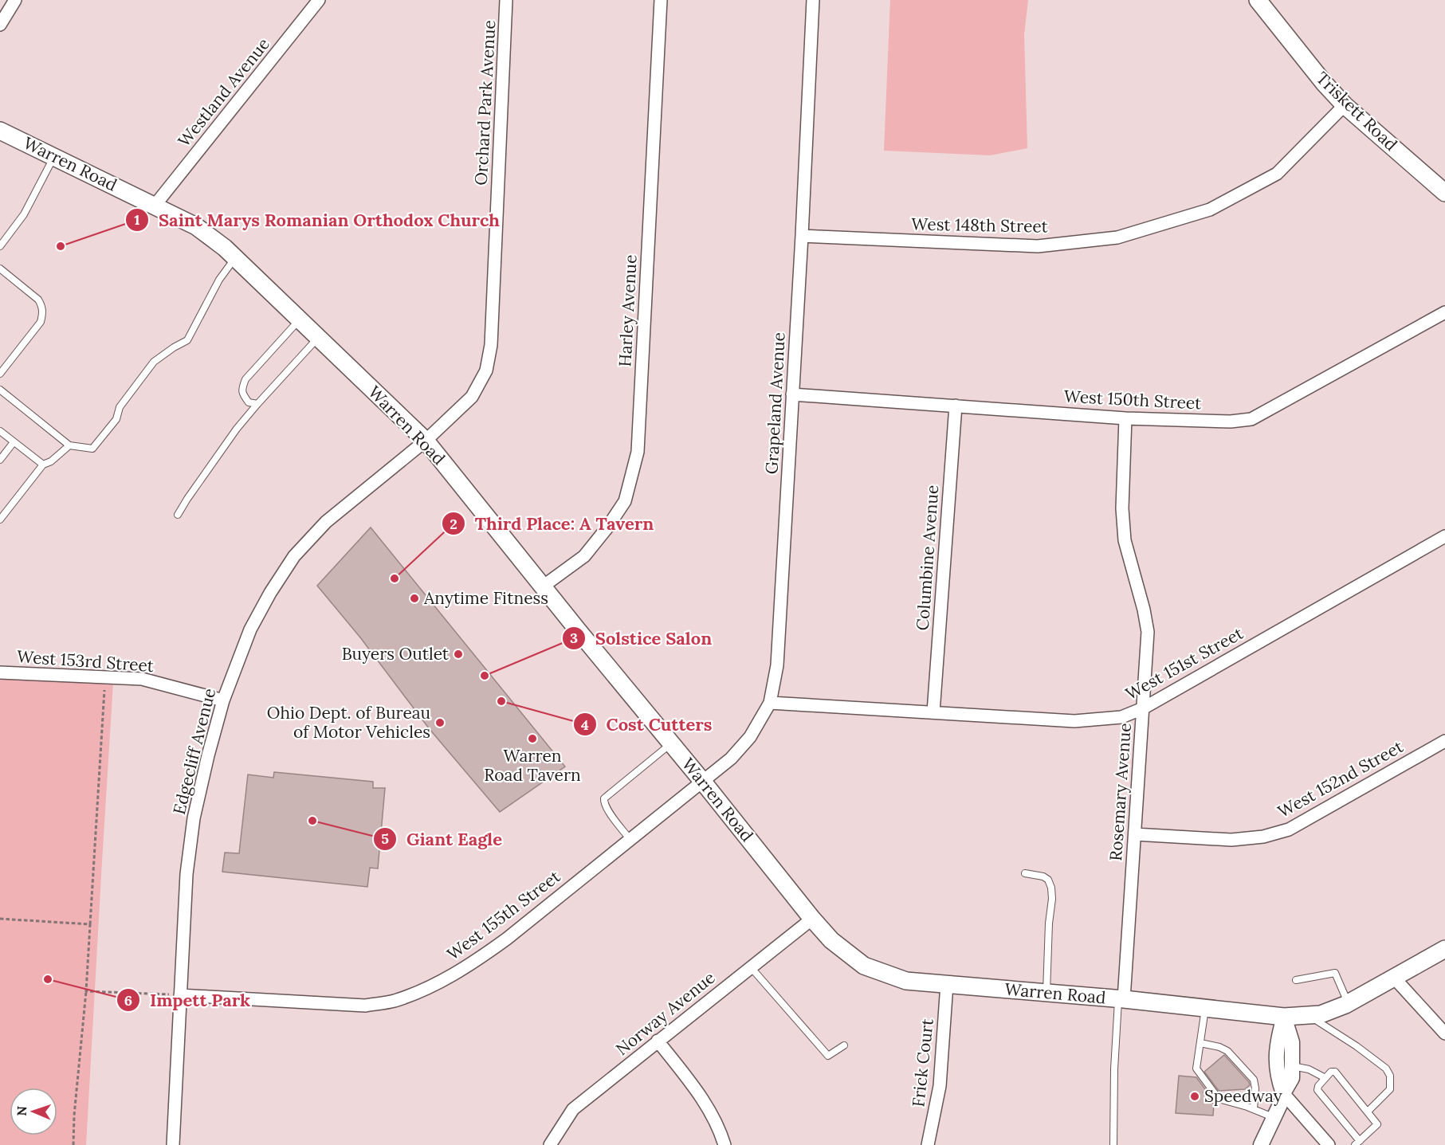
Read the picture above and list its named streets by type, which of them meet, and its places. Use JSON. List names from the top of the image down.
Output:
{
  "streets": {
    "main road": ["Triskett Road", "Warren Road"],
    "street": [
      "Westland Avenue",
      "Orchard Park Avenue",
      "West 148th Street",
      "Harley Avenue",
      "West 150th Street",
      "Grapeland Avenue",
      "Columbine Avenue",
      "West 153rd Street",
      "West 151st Street",
      "Edgecliff Avenue",
      "West 152nd Street",
      "Rosemary Avenue",
      "West 155th Street",
      "Norway Avenue",
      "Frick Court"
    ]
  },
  "crossings": [
    ["Westland Avenue", "Warren Road"],
    ["Orchard Park Avenue", "Warren Road"],
    ["Orchard Park Avenue", "Edgecliff Avenue"],
    ["Triskett Road", "West 148th Street"],
    ["Warren Road", "Harley Avenue"],
    ["Warren Road", "Grapeland Avenue"],
    ["Warren Road", "Edgecliff Avenue"],
    ["Warren Road", "Rosemary Avenue"],
    ["Warren Road", "West 155th Street"],
    ["Warren Road", "Norway Avenue"],
    ["Warren Road", "Frick Court"],
    ["West 148th Street", "Grapeland Avenue"],
    ["West 150th Street", "Grapeland Avenue"],
    ["West 150th Street", "Columbine Avenue"],
    ["West 150th Street", "Rosemary Avenue"],
    ["Grapeland Avenue", "West 151st Street"],
    ["Grapeland Avenue", "West 155th Street"],
    ["Columbine Avenue", "West 151st Street"],
    ["West 153rd Street", "Edgecliff Avenue"],
    ["West 151st Street", "Rosemary Avenue"],
    ["Edgecliff Avenue", "West 155th Street"],
    ["West 152nd Street", "Rosemary Avenue"]
  ],
  "places": [
    "Saint Marys Romanian Orthodox Church",
    "Third Place: A Tavern",
    "Anytime Fitness",
    "Buyers Outlet",
    "Solstice Salon",
    "Cost Cutters",
    "Ohio Dept. of Bureau of Motor Vehicles",
    "Warren Road Tavern",
    "Giant Eagle",
    "Impett Park",
    "Speedway"
  ],
  "north": "left"
}
